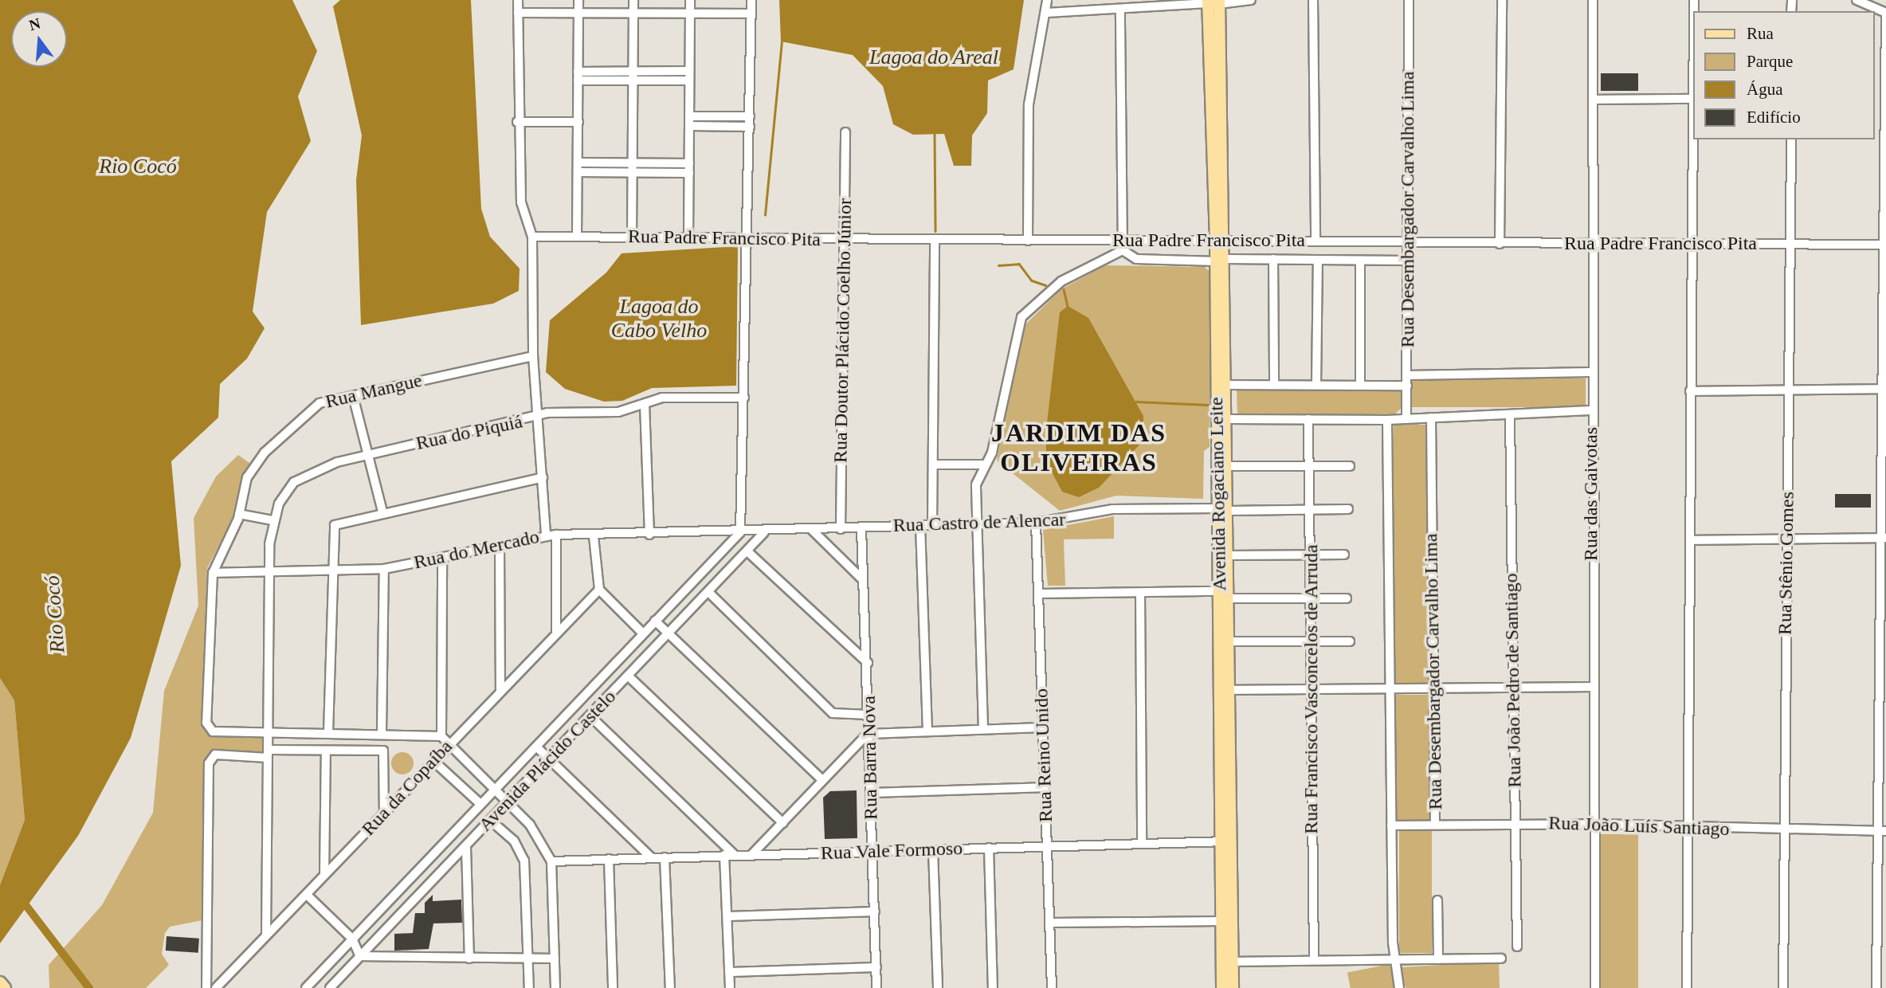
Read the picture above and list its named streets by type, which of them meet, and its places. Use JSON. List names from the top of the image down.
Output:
{
  "streets": {
    "main road": ["Avenida Rogaciano Leite"],
    "street": [
      "Rua Desembargador Carvalho Lima",
      "Rua Padre Francisco Pita",
      "Rua Doutor Plácido Coelho Júnior",
      "Rua Mangue",
      "Rua do Piquiá",
      "Rua das Gaivotas",
      "Rua Castro de Alencar",
      "Rua do Mercado",
      "Rua Stênio Gomes",
      "Rua João Pedro de Santiago",
      "Rua Francisco Vasconcelos de Arruda",
      "Rua Reino Unido",
      "Rua Barra Nova",
      "Avenida Plácido Castelo",
      "Rua da Copaíba",
      "Rua João Luís Santiago",
      "Rua Vale Formoso"
    ]
  },
  "crossings": [
    ["Rua Desembargador Carvalho Lima", "Rua Padre Francisco Pita"],
    ["Rua Desembargador Carvalho Lima", "Rua João Luís Santiago"],
    ["Rua Padre Francisco Pita", "Rua Doutor Plácido Coelho Júnior"],
    ["Rua Padre Francisco Pita", "Avenida Rogaciano Leite"],
    ["Rua Padre Francisco Pita", "Rua das Gaivotas"],
    ["Rua Padre Francisco Pita", "Rua Stênio Gomes"],
    ["Rua Doutor Plácido Coelho Júnior", "Rua Castro de Alencar"],
    ["Rua Mangue", "Rua do Mercado"],
    ["Rua do Piquiá", "Rua do Mercado"],
    ["Rua do Piquiá", "Rua da Copaíba"],
    ["Avenida Rogaciano Leite", "Rua Castro de Alencar"],
    ["Avenida Rogaciano Leite", "Rua Vale Formoso"],
    ["Rua das Gaivotas", "Rua João Luís Santiago"],
    ["Rua Castro de Alencar", "Rua do Mercado"],
    ["Rua Castro de Alencar", "Rua Francisco Vasconcelos de Arruda"],
    ["Rua Castro de Alencar", "Rua Reino Unido"],
    ["Rua Castro de Alencar", "Rua Barra Nova"],
    ["Rua Castro de Alencar", "Avenida Plácido Castelo"],
    ["Rua do Mercado", "Avenida Plácido Castelo"],
    ["Rua Stênio Gomes", "Rua João Luís Santiago"],
    ["Rua João Pedro de Santiago", "Rua João Luís Santiago"],
    ["Rua Reino Unido", "Rua Vale Formoso"],
    ["Rua Barra Nova", "Rua Vale Formoso"]
  ],
  "districts": ["JARDIM DAS OLIVEIRAS"],
  "water": ["Lagoa do Areal", "Rio Cocó", "Lagoa do Cabo Velho"],
  "legend": [
    "Rua",
    "Parque",
    "Água",
    "Edifício"
  ],
  "north": "top"
}
